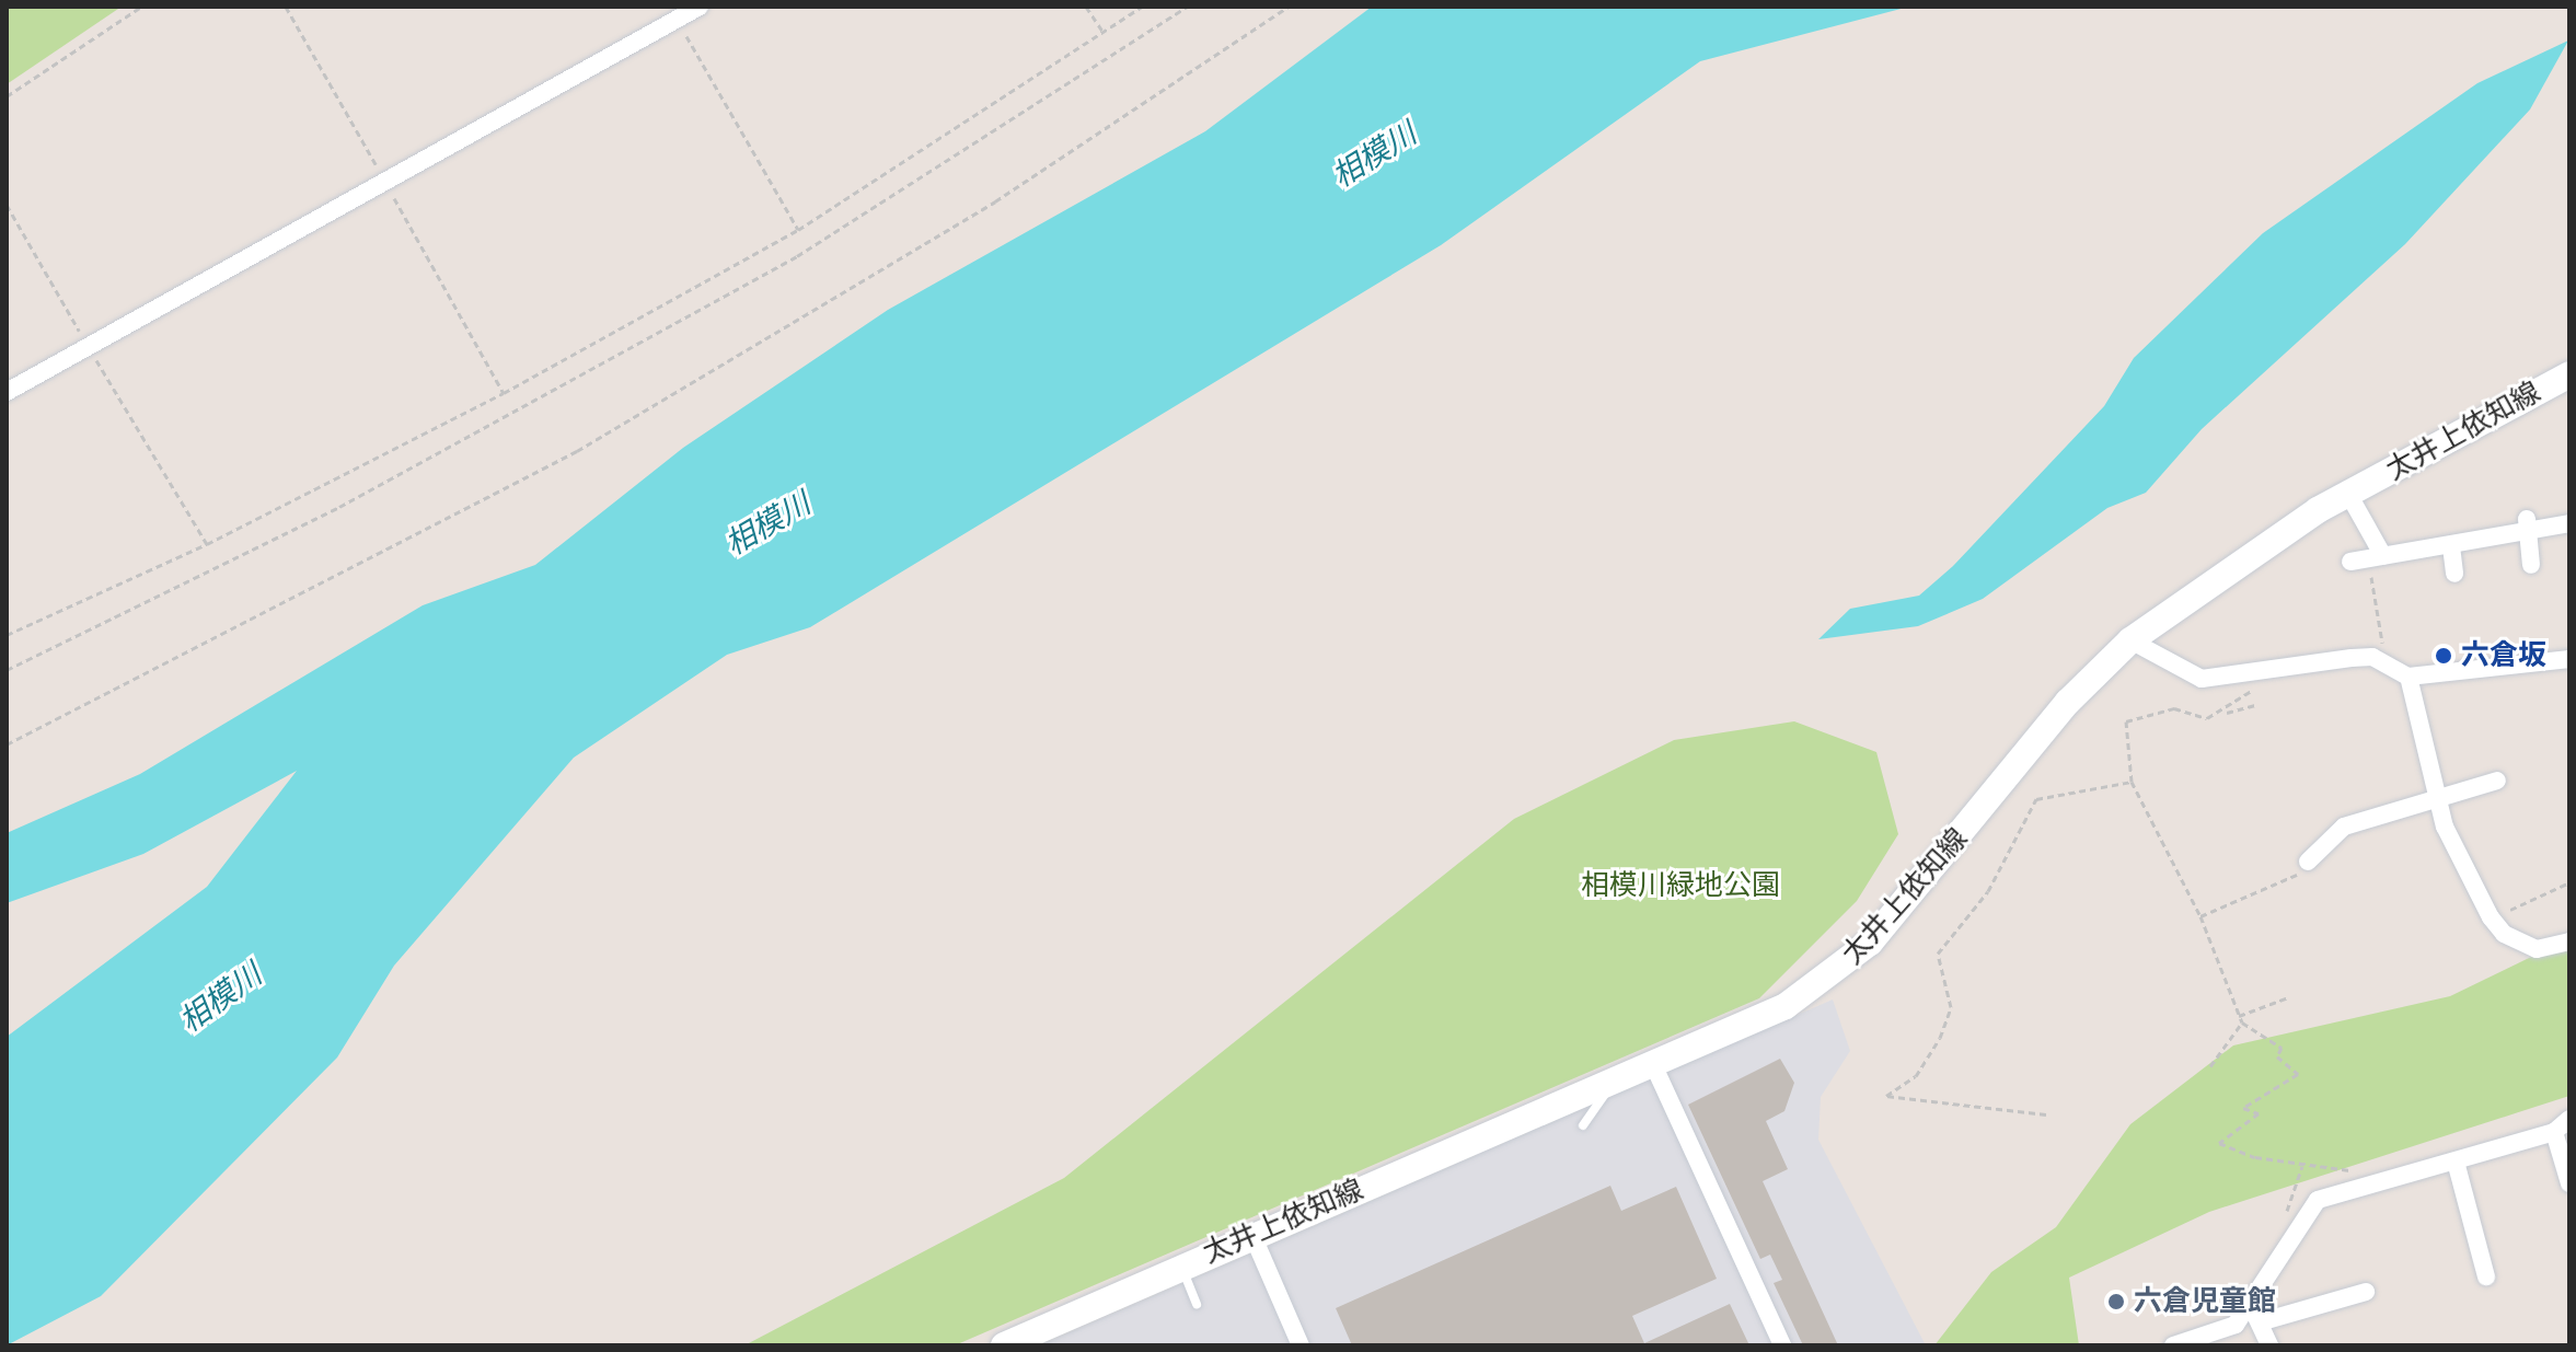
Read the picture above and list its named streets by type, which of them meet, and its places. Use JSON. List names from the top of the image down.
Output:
{
  "streets": {
    "main road": ["太井上依知線"]
  },
  "water": ["相模川"],
  "parks": ["相模川緑地公園"],
  "places": ["六倉坂", "六倉児童館"]
}
